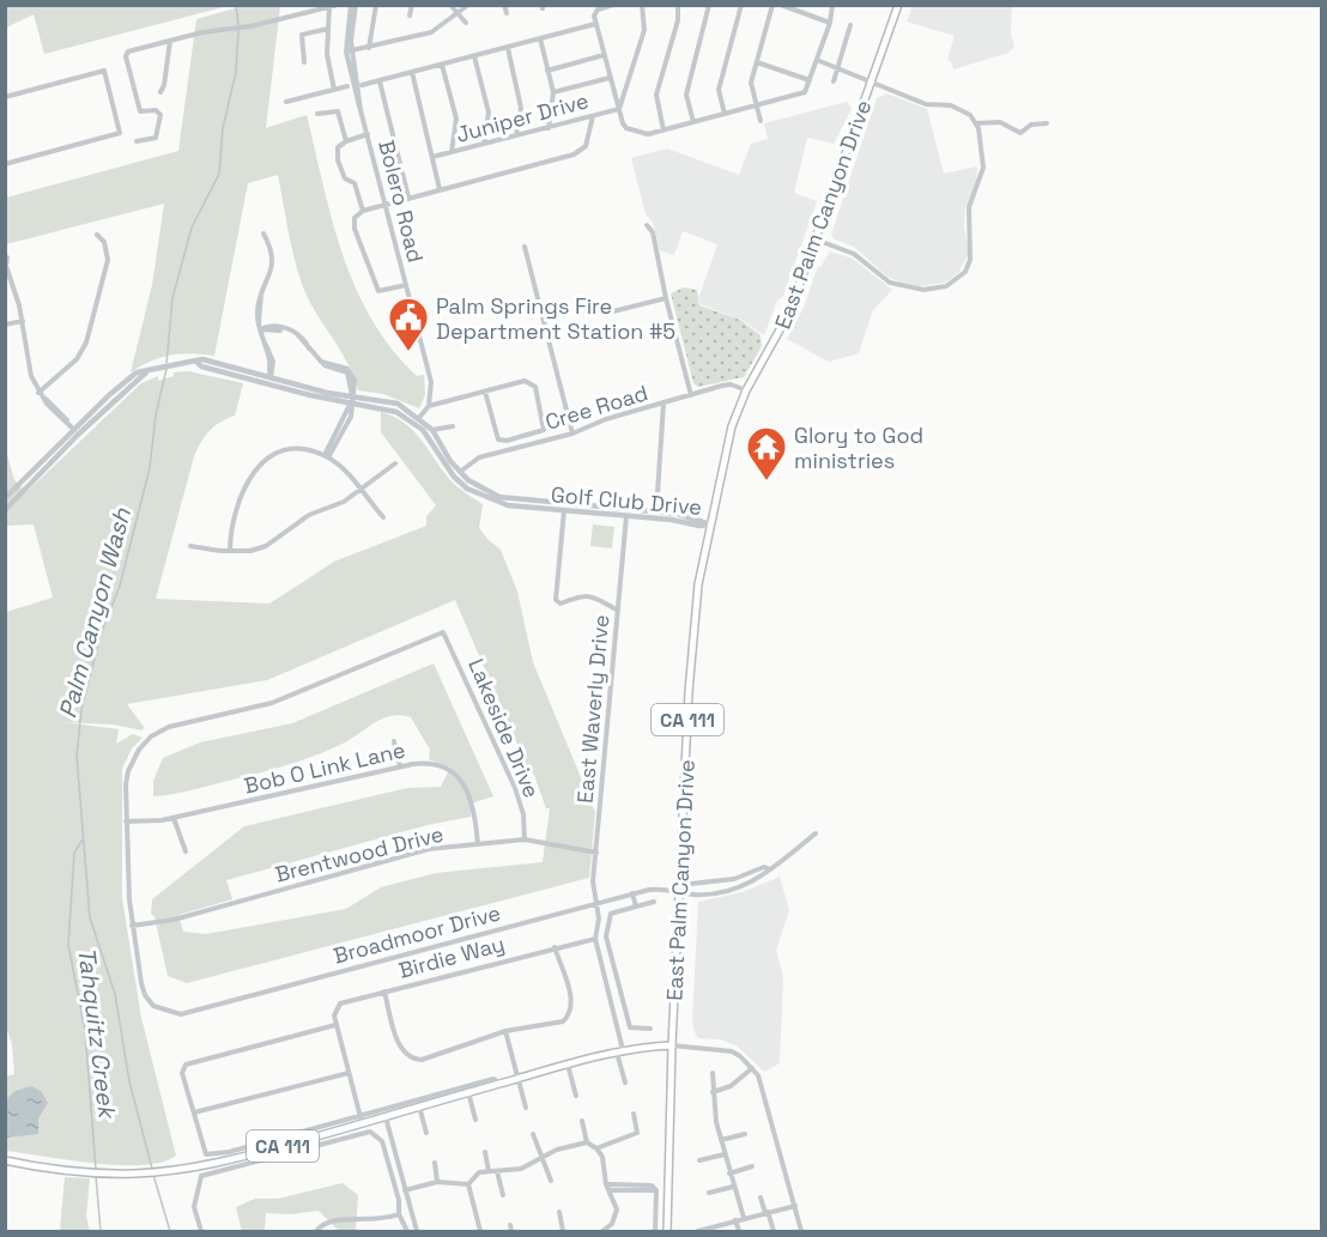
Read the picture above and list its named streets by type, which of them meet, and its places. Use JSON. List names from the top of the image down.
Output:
{
  "streets": {
    "main road": ["East Palm Canyon Drive", "CA 111"],
    "street": [
      "Juniper Drive",
      "Bolero Road",
      "Cree Road",
      "Golf Club Drive",
      "East Waverly Drive",
      "Lakeside Drive",
      "Bob O Link Lane",
      "Brentwood Drive",
      "Broadmoor Drive",
      "Birdie Way"
    ]
  },
  "crossings": [
    ["East Palm Canyon Drive", "Cree Road"],
    ["East Palm Canyon Drive", "Golf Club Drive"],
    ["East Palm Canyon Drive", "CA 111"],
    ["East Palm Canyon Drive", "Broadmoor Drive"],
    ["Cree Road", "Golf Club Drive"],
    ["Golf Club Drive", "East Waverly Drive"],
    ["East Waverly Drive", "Brentwood Drive"],
    ["East Waverly Drive", "Broadmoor Drive"],
    ["East Waverly Drive", "Birdie Way"],
    ["Lakeside Drive", "Bob O Link Lane"],
    ["Lakeside Drive", "Brentwood Drive"],
    ["Bob O Link Lane", "Brentwood Drive"],
    ["Brentwood Drive", "Broadmoor Drive"]
  ],
  "water": ["Palm Canyon Wash", "Tahquitz Creek"],
  "places": {
    "public building": ["Palm Springs Fire Department Station #5"],
    "temple": ["Glory to God ministries"]
  }
}
